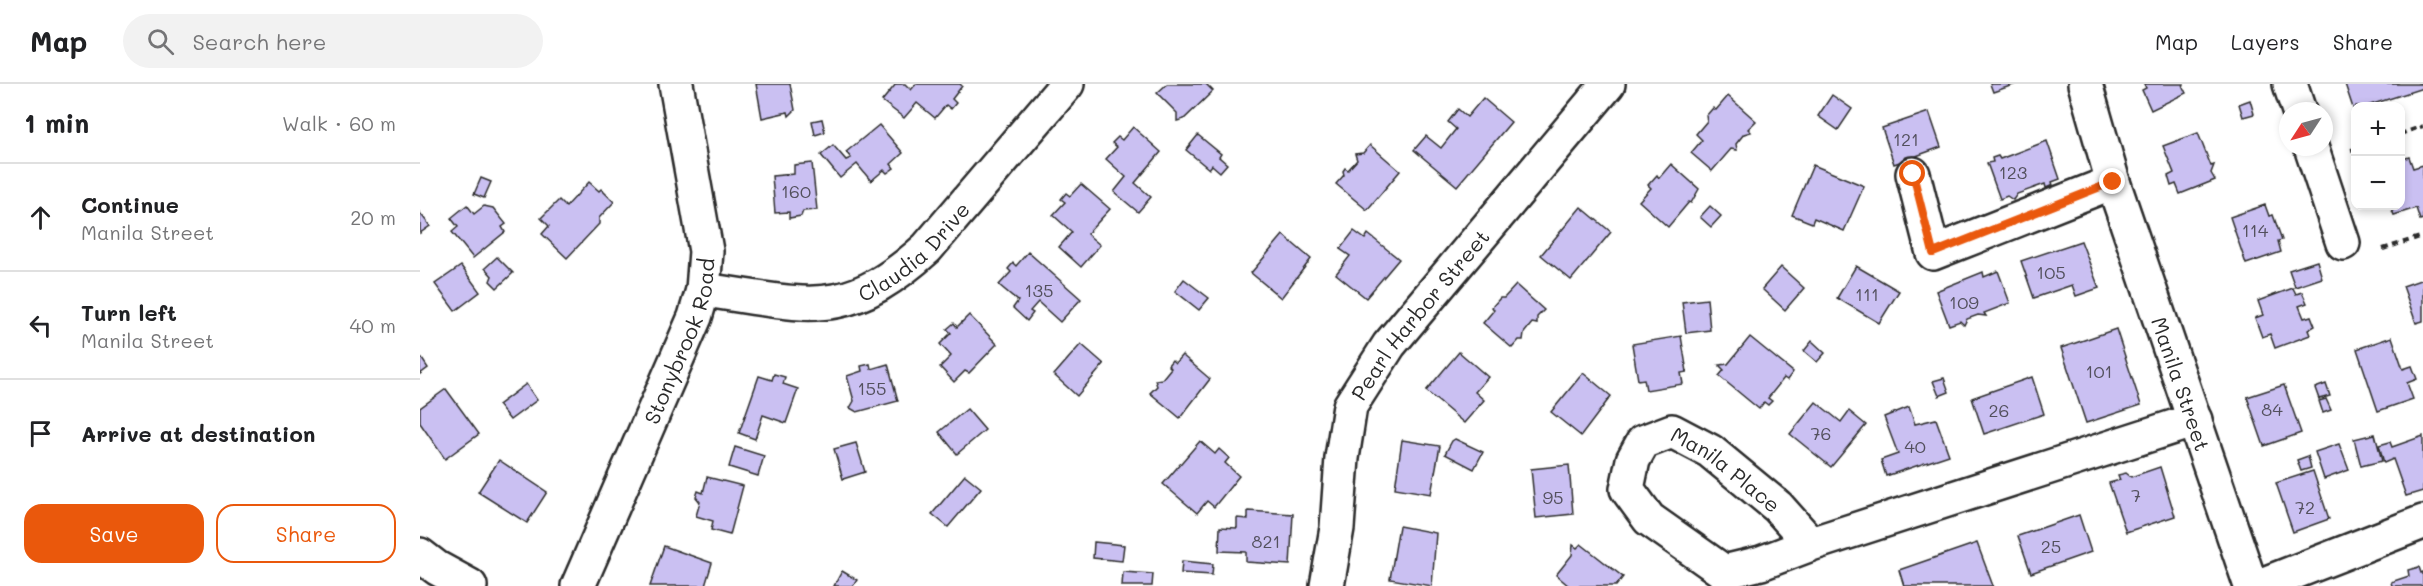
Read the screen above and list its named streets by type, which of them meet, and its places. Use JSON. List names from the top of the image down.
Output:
{
  "streets": {
    "street": [
      "Claudia Drive",
      "Pearl Harbor Street",
      "Stonybrook Road",
      "Manila Street",
      "Manila Place"
    ]
  },
  "crossings": [
    ["Claudia Drive", "Stonybrook Road"],
    ["Manila Street", "Manila Place"]
  ],
  "house_numbers": [
    "121",
    "123",
    "160",
    "114",
    "105",
    "135",
    "111",
    "109",
    "101",
    "155",
    "84",
    "26",
    "76",
    "40",
    "7",
    "95",
    "72",
    "821",
    "25"
  ],
  "north": "bottom left",
  "page": {
    "header": "Map",
    "search": "Search here",
    "nav": ["Map", "Layers", "Share"],
    "heading": ["1 min", "Walk · 60 m"],
    "map_buttons": ["+", "−"],
    "list": [
      ["Continue", "Manila Street", "20 m"],
      ["Turn left", "Manila Street", "40 m"],
      "Arrive at destination"
    ],
    "buttons": ["Save", "Share"]
  }
}
